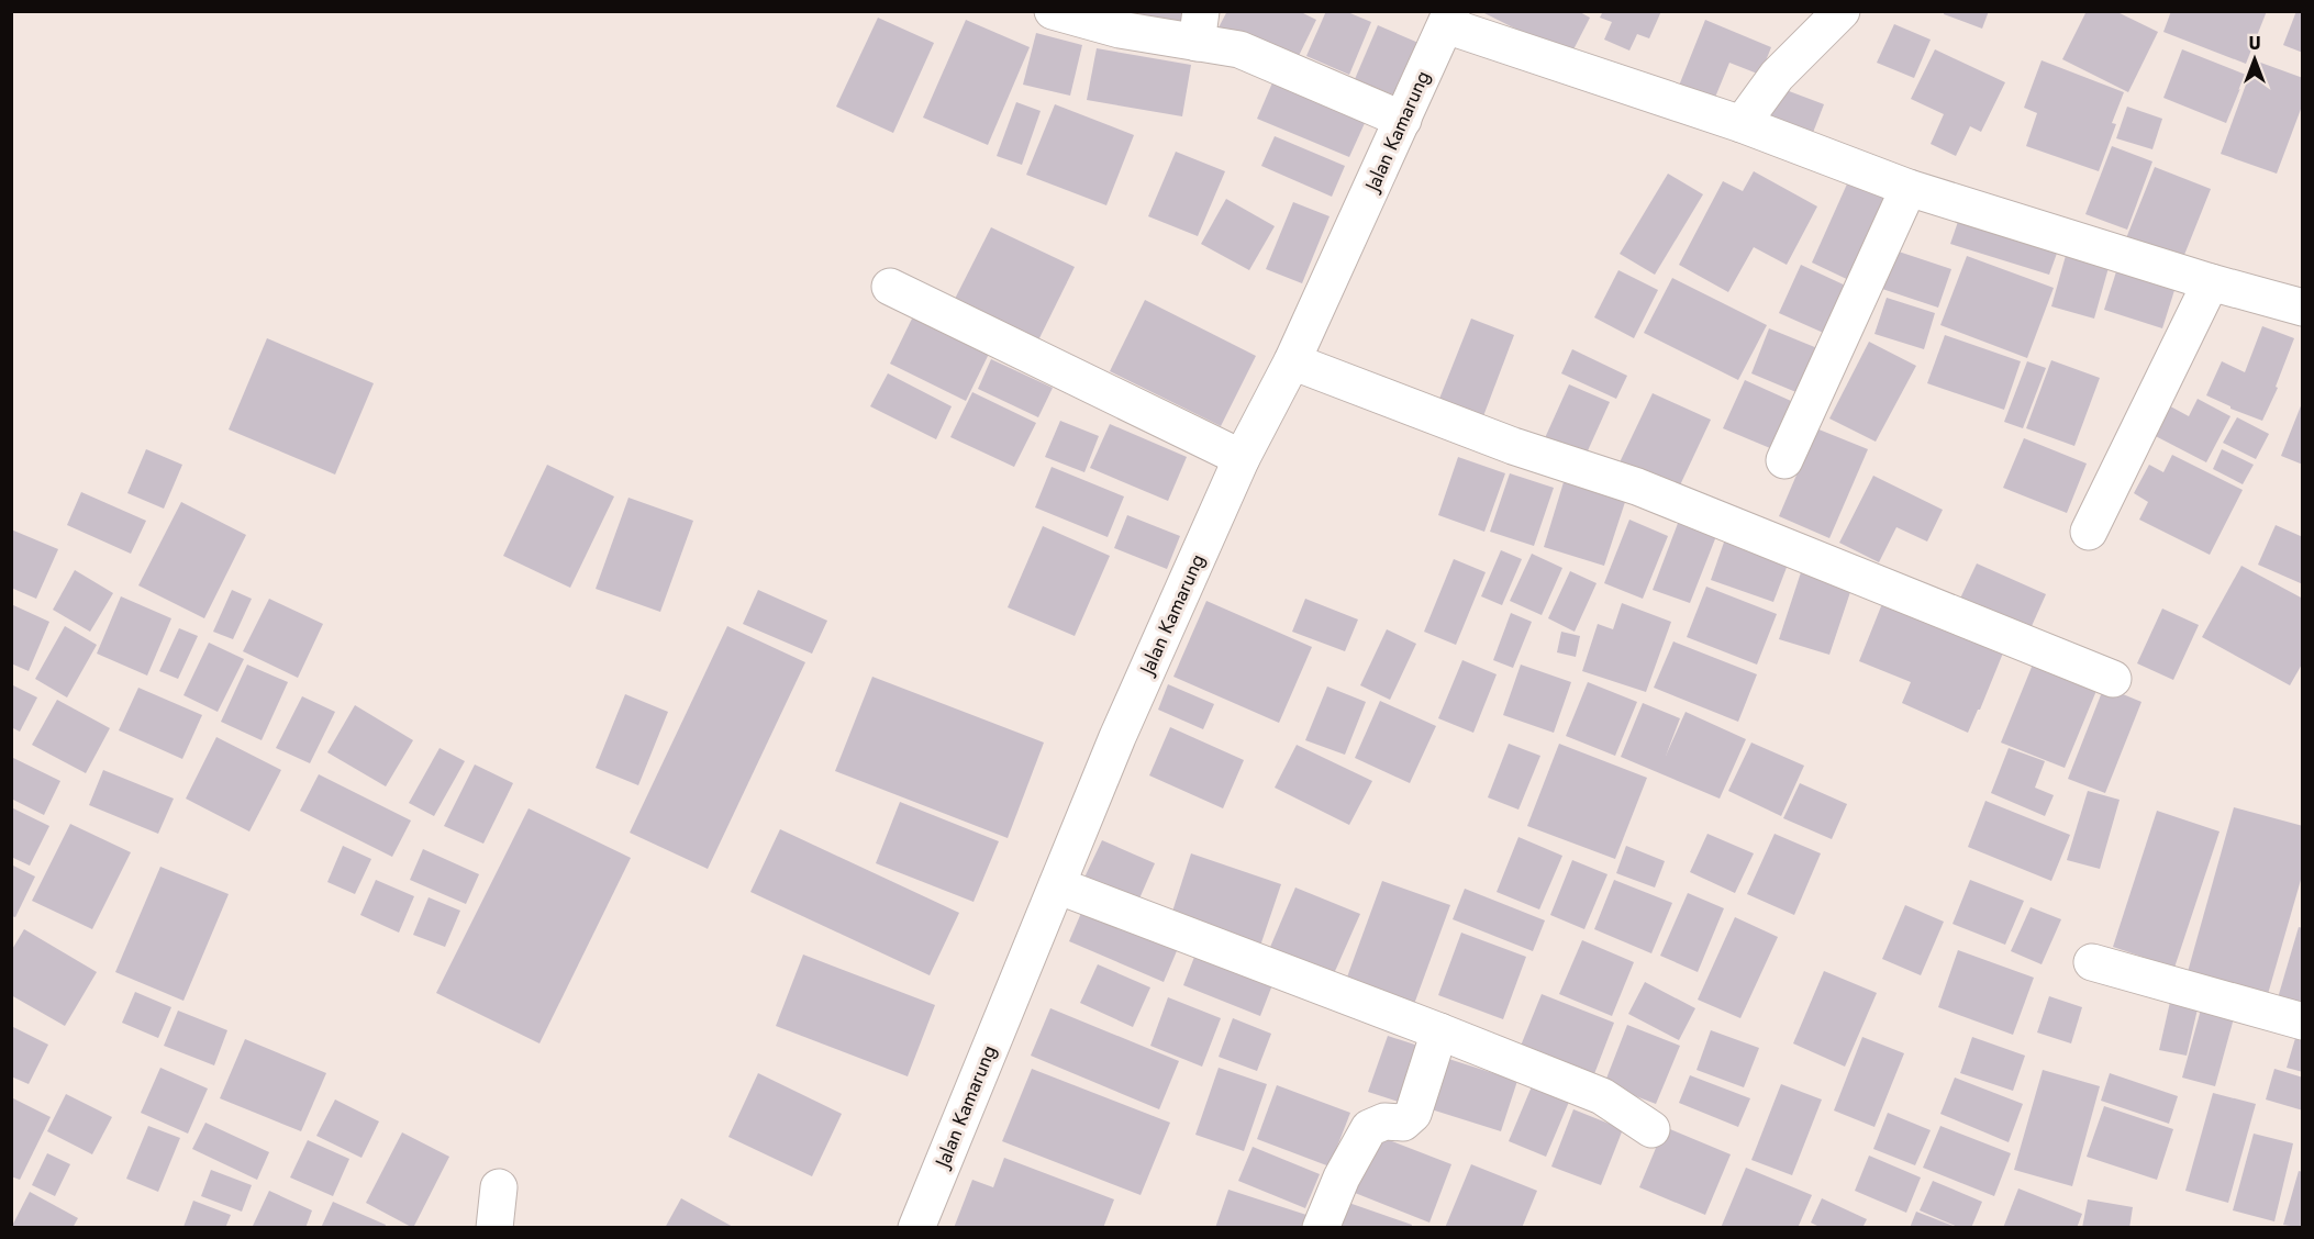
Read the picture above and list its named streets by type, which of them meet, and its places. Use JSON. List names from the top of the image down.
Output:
{
  "streets": {
    "street": ["Jalan Kamarung"]
  },
  "north": "top"
}
